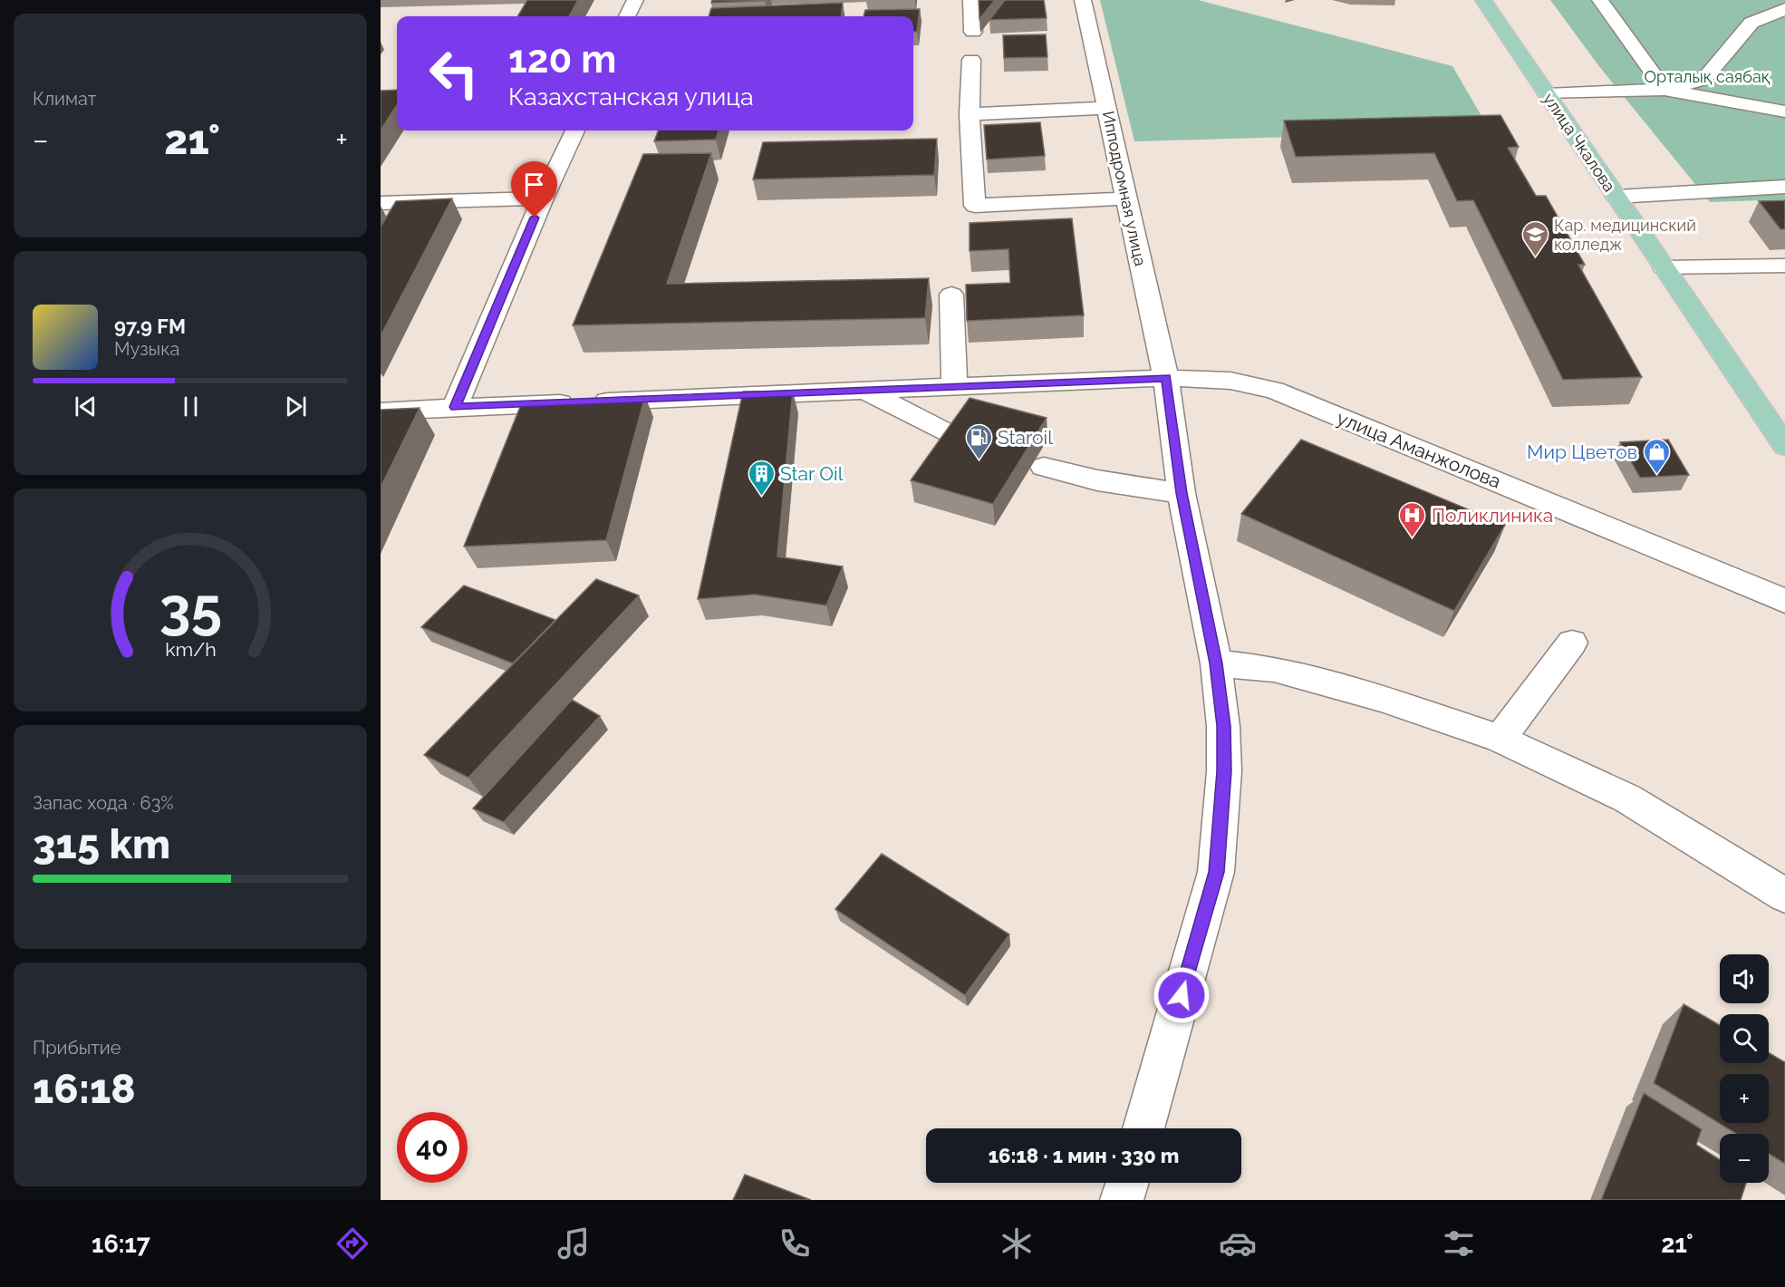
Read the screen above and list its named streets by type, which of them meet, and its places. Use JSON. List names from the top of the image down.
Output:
{
  "streets": {
    "main road": ["улица Чкалова"],
    "street": ["Ипподромная улица", "улица Аманжолова"]
  },
  "crossings": [
    ["Ипподромная улица", "улица Аманжолова"]
  ],
  "parks": ["Орталық саябақ"],
  "places": {
    "school or university": ["Кар. медицинский колледж"],
    "fuel station": ["Staroil"],
    "shop": ["Мир Цветов"],
    "building": ["Star Oil"],
    "hospital": ["Поликлиника"]
  },
  "page": {
    "tile": [
      "Климат",
      ["Запас хода · 63%", "315 km"],
      ["Прибытие", "16:18"]
    ],
    "turn": ["120 m", "Казахстанская улица"],
    "heat": ["−", "21°", "+"],
    "song": ["97.9 FM", "Музыка"],
    "map_buttons": ["+", "−"],
    "limit": "40",
    "trip": "16:18 · 1 мин · 330 m",
    "tabs": ["16:17", "21°"],
    "gauge": ["35", "km/h"]
  }
}
